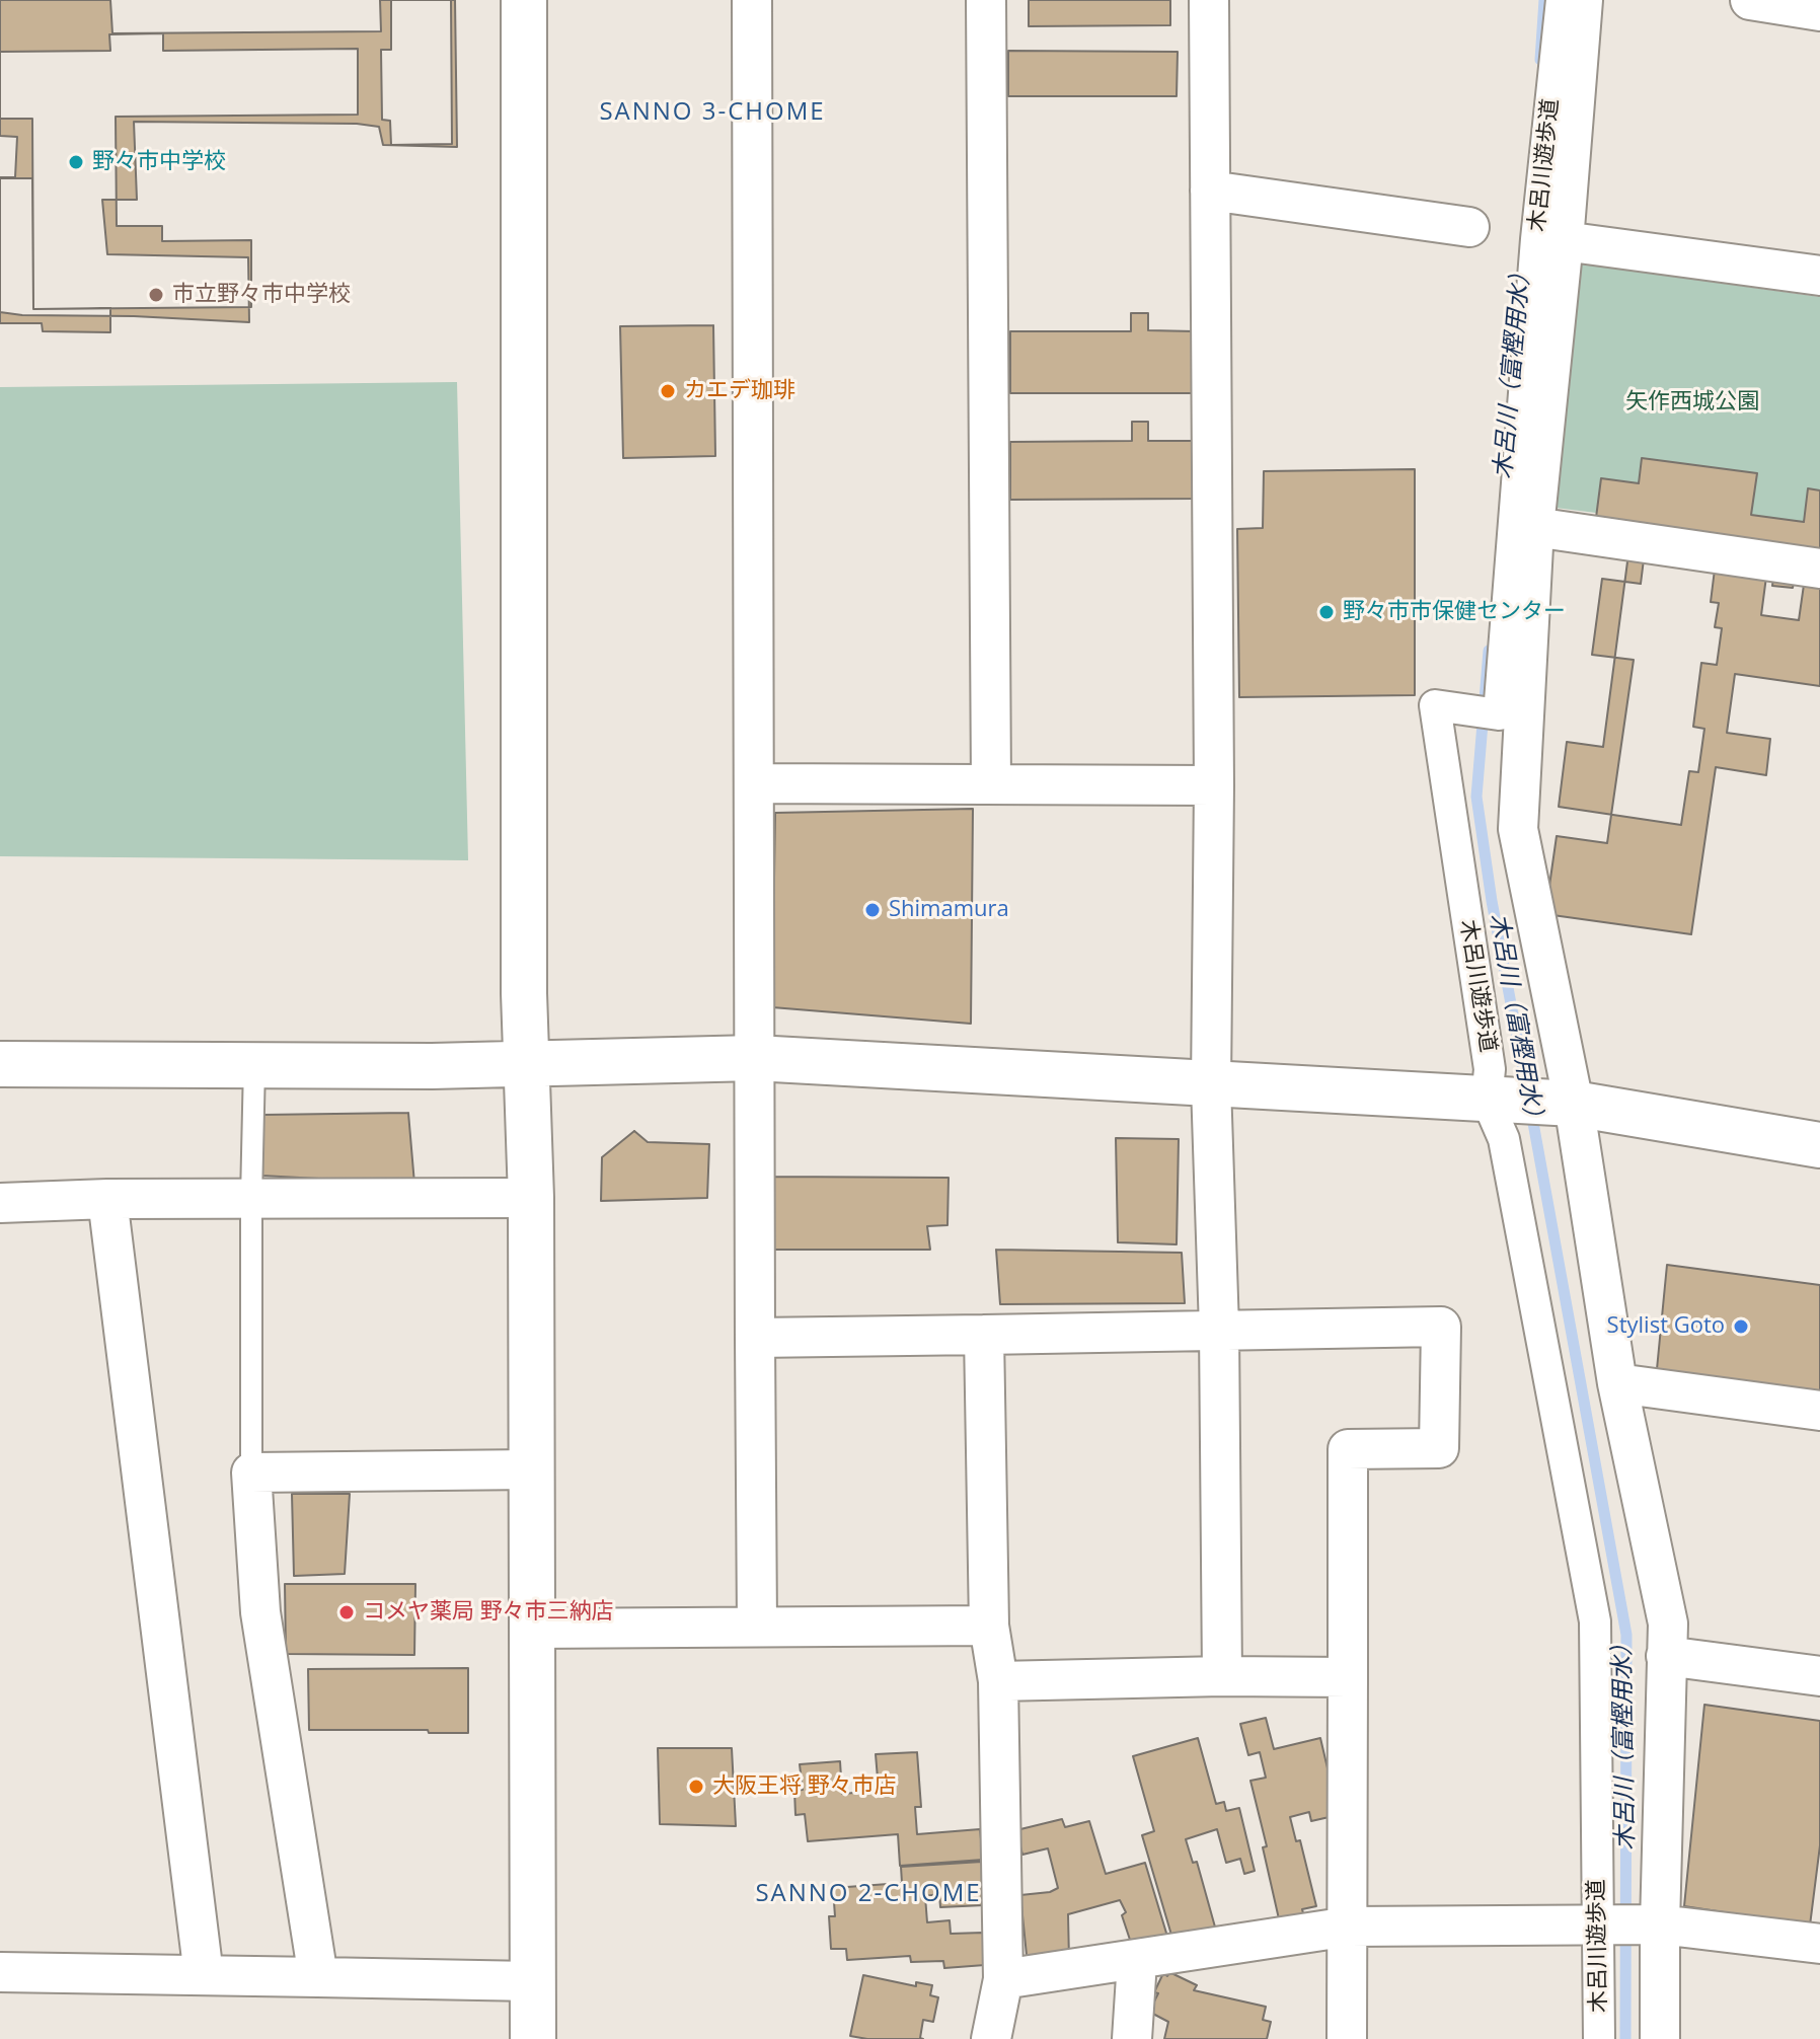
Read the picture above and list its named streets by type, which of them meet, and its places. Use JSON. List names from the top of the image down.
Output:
{
  "streets": {
    "street": ["木呂川遊歩道"]
  },
  "districts": ["SANNO 3-CHOME", "SANNO 2-CHOME"],
  "water": ["木呂川（富樫用水）"],
  "parks": ["矢作西城公園"],
  "places": [
    "野々市中学校",
    "市立野々市中学校",
    "カエデ珈琲",
    "野々市市保健センター",
    "Shimamura",
    "Stylist Goto",
    "コメヤ薬局 野々市三納店",
    "大阪王将 野々市店"
  ]
}
